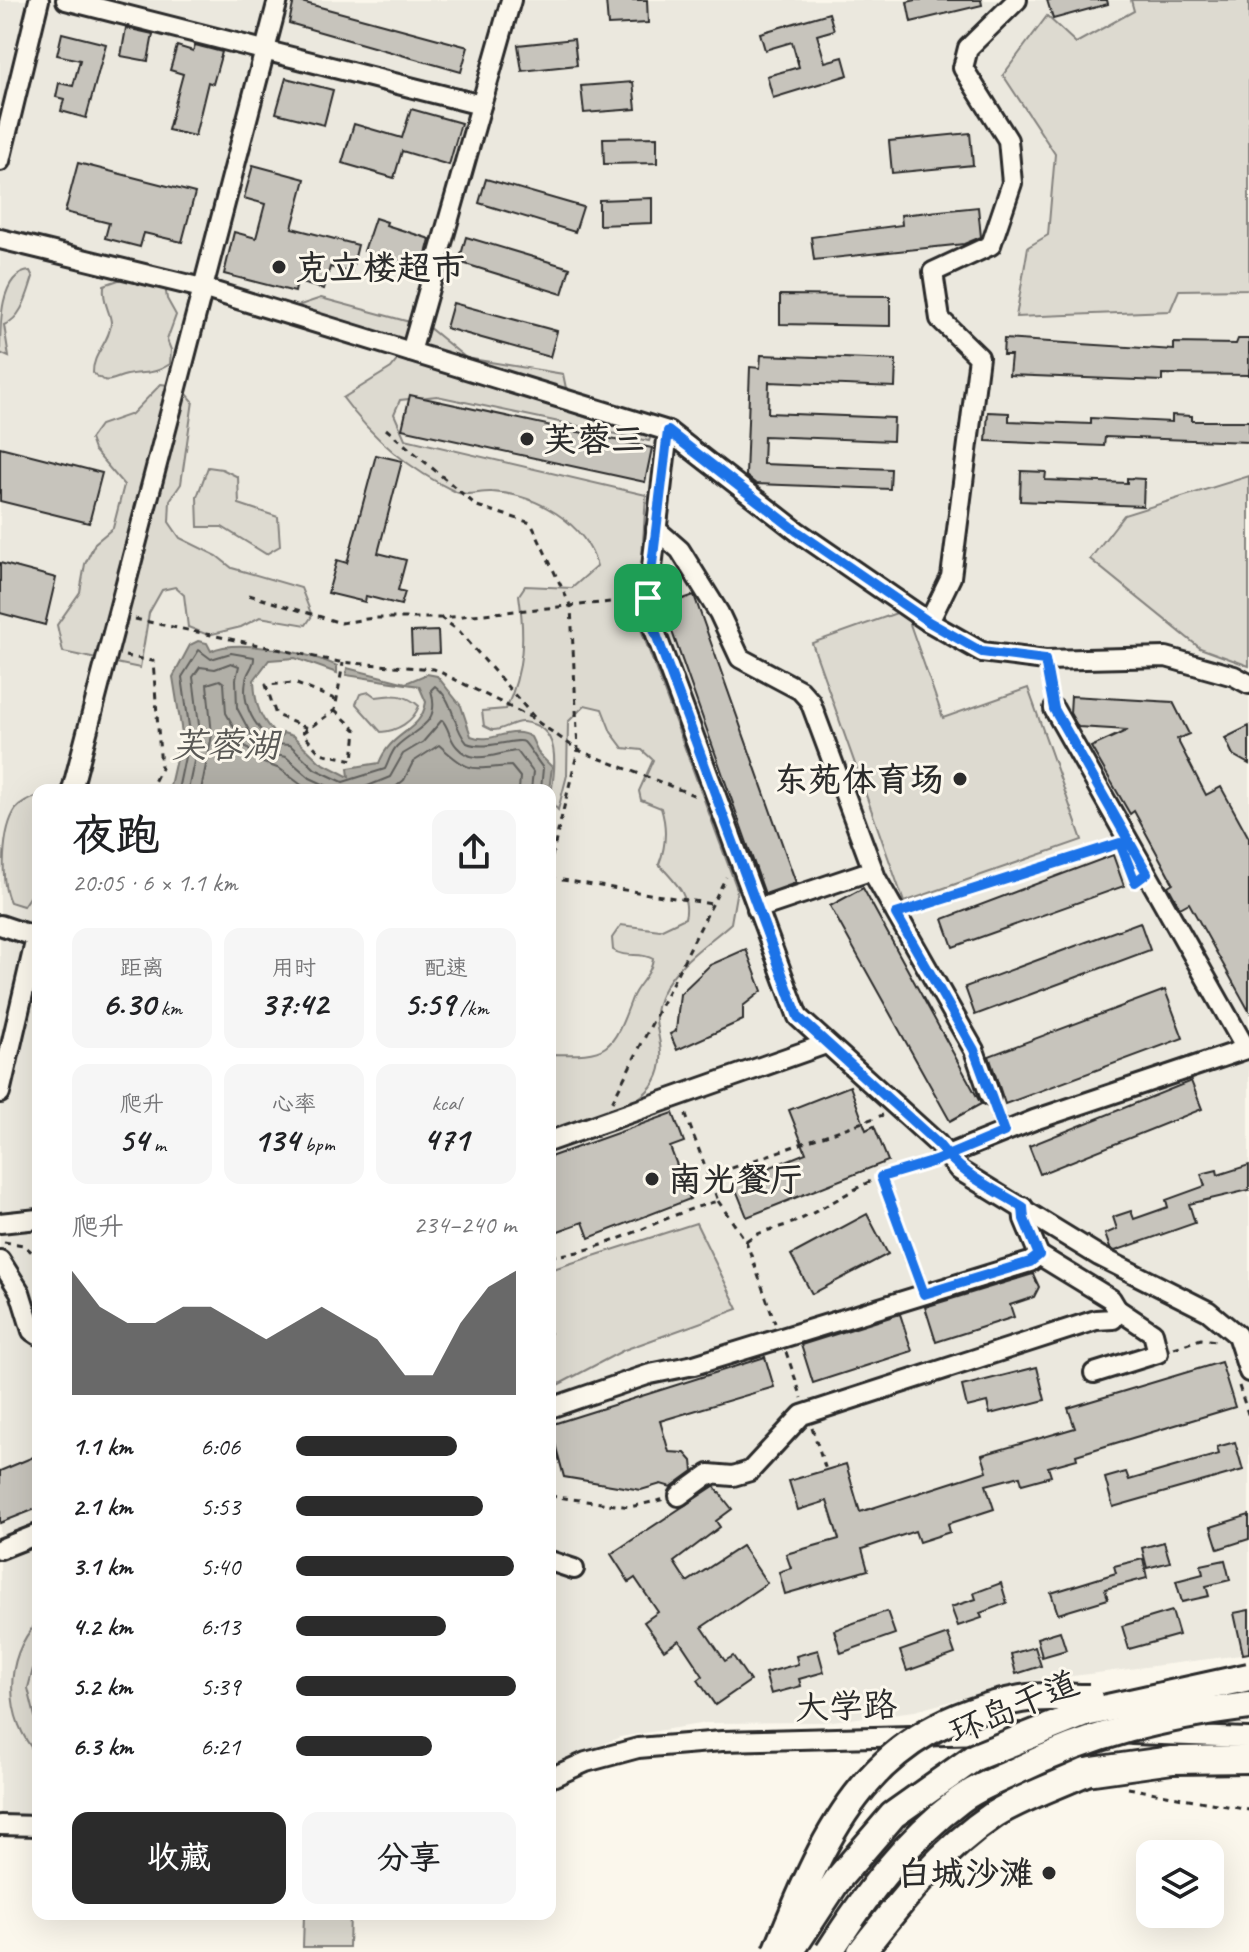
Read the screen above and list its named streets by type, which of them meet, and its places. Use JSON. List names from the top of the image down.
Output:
{
  "streets": {
    "highway": ["环岛干道"],
    "street": ["大学路"]
  },
  "water": ["芙蓉湖"],
  "places": [
    "克立楼超市",
    "芙蓉三",
    "东苑体育场",
    "南光餐厅",
    "白城沙滩"
  ],
  "page": {
    "heading": ["夜跑", "20:05 · 6 × 1.1 km"],
    "stats": [
      ["距离", "6.30 km"],
      ["用时", "37:42"],
      ["配速", "5:59 /km"],
      ["爬升", "54 m"],
      ["心率", "134 bpm"],
      ["kcal", "471"]
    ],
    "chart": ["爬升", "234–240 m"],
    "list": [
      {
        "name": "1.1 km",
        "note": "6:06"
      },
      {
        "name": "2.1 km",
        "note": "5:53"
      },
      {
        "name": "3.1 km",
        "note": "5:40"
      },
      {
        "name": "4.2 km",
        "note": "6:13"
      },
      {
        "name": "5.2 km",
        "note": "5:39"
      },
      {
        "name": "6.3 km",
        "note": "6:21"
      }
    ],
    "buttons": ["收藏", "分享"]
  }
}
